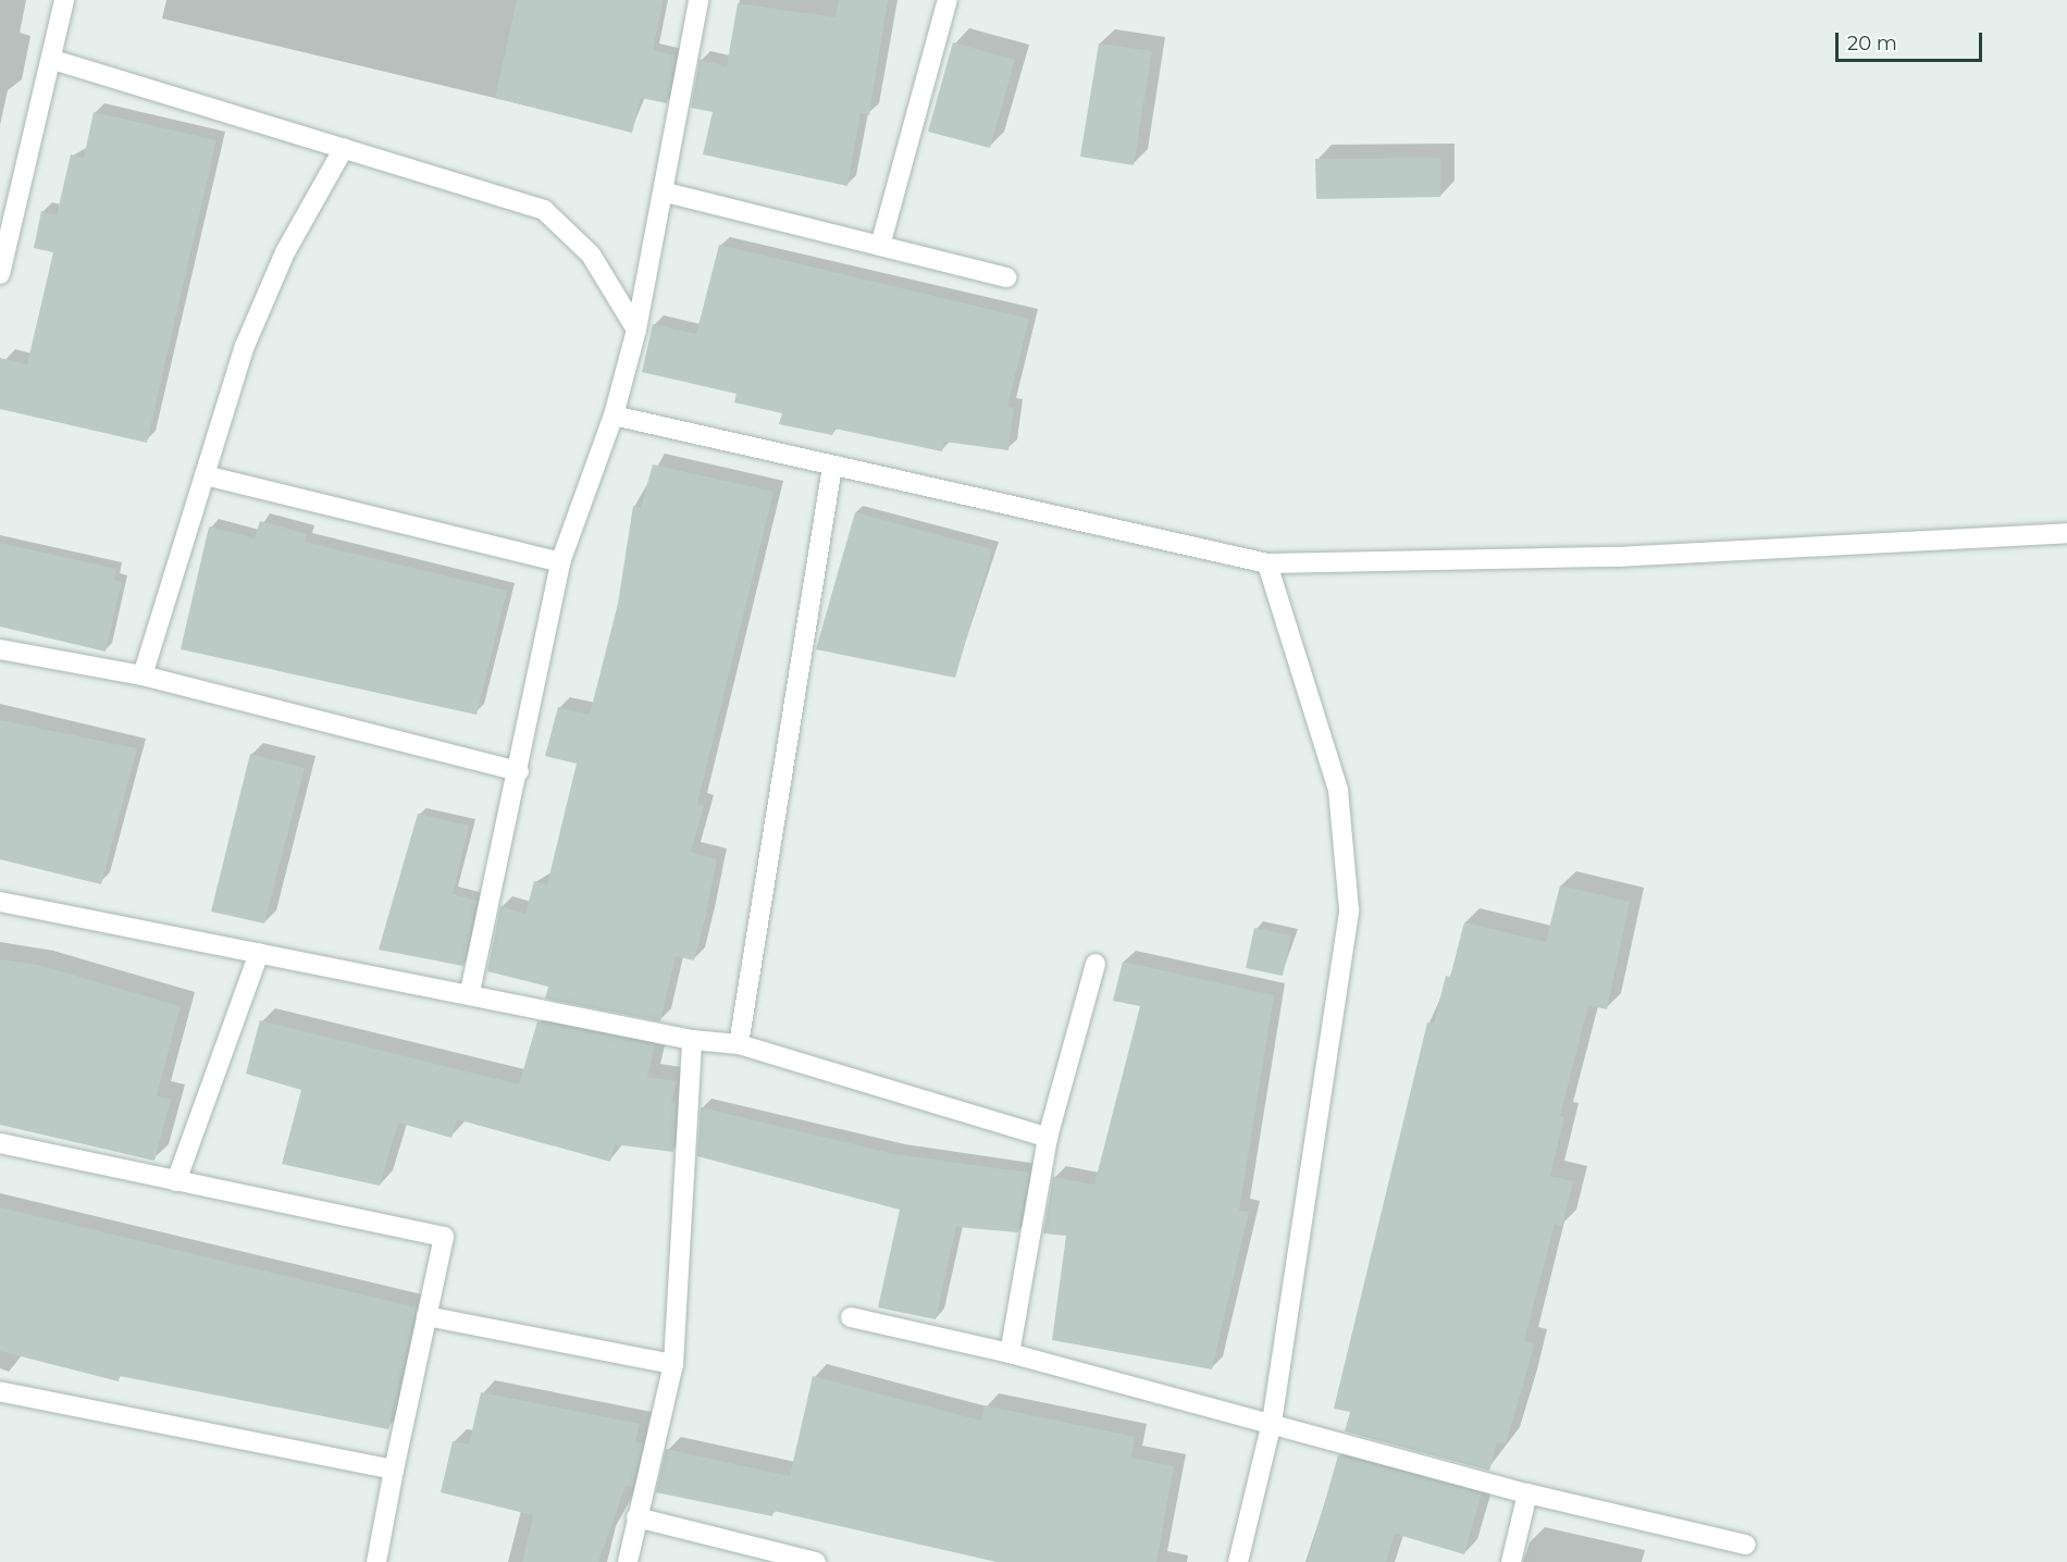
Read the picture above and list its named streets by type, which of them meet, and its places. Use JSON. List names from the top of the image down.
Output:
{
  "scale_bar": "20 m"
}
